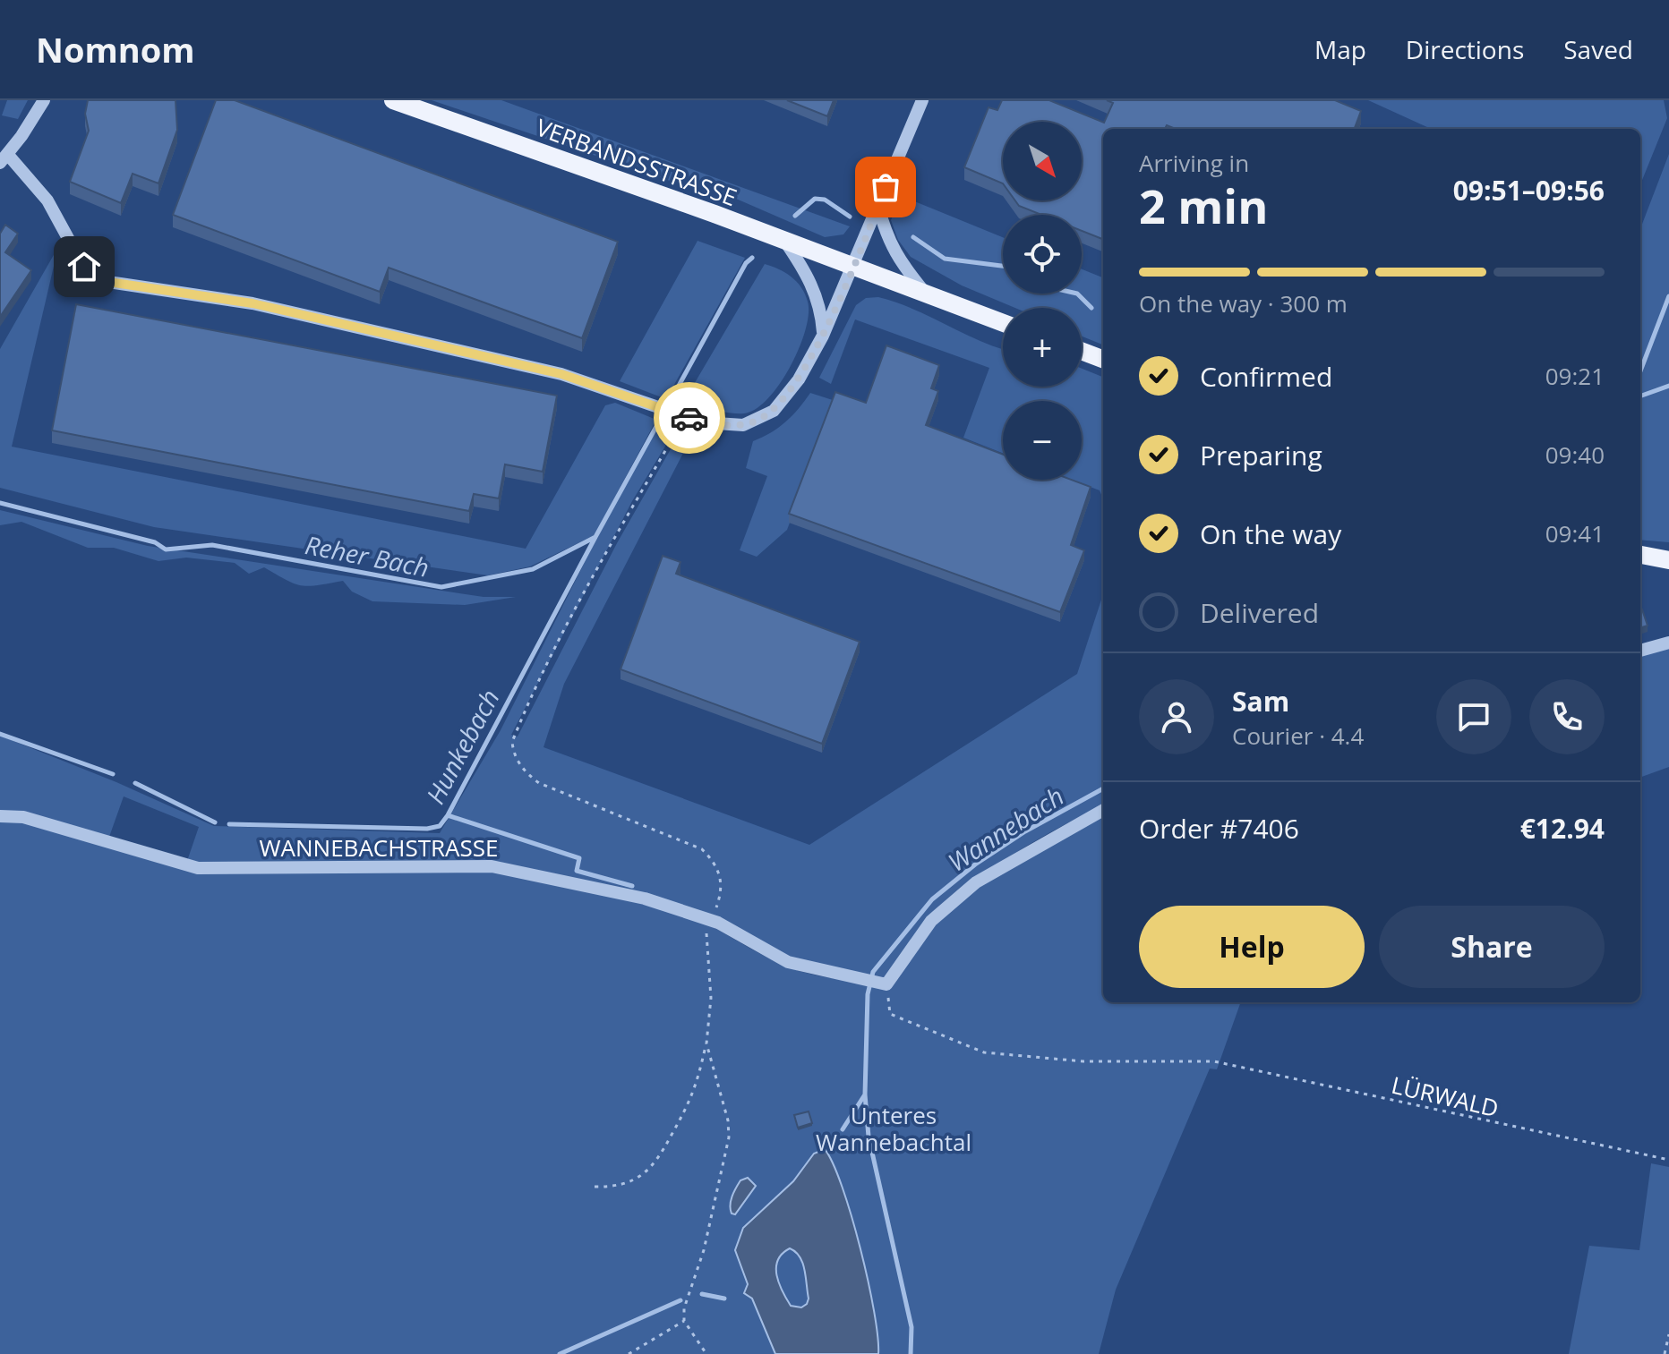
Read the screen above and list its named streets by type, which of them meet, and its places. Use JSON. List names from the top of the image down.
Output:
{
  "streets": {
    "main road": ["VERBANDSSTRASSE"],
    "street": ["WANNEBACHSTRASSE"],
    "path": ["LÜRWALD"]
  },
  "crossings": [
    ["WANNEBACHSTRASSE", "LÜRWALD"]
  ],
  "water": ["Reher Bach", "Hunkebach", "Wannebach"],
  "parks": ["Unteres Wannebachtal"],
  "north": "bottom right",
  "page": {
    "header": "Nomnom",
    "nav": ["Map", "Directions", "Saved"],
    "map_buttons": ["+", "−"],
    "heading": ["2 min", "Arriving in", "09:51–09:56"],
    "panel": [
      "Sam",
      "Courier · 4.4",
      "Order #7406",
      "€12.94"
    ],
    "bar": "On the way · 300 m",
    "list": [
      ["Confirmed", "09:21"],
      ["Preparing", "09:40"],
      ["On the way", "09:41"],
      "Delivered"
    ],
    "buttons": ["Help", "Share"]
  }
}
